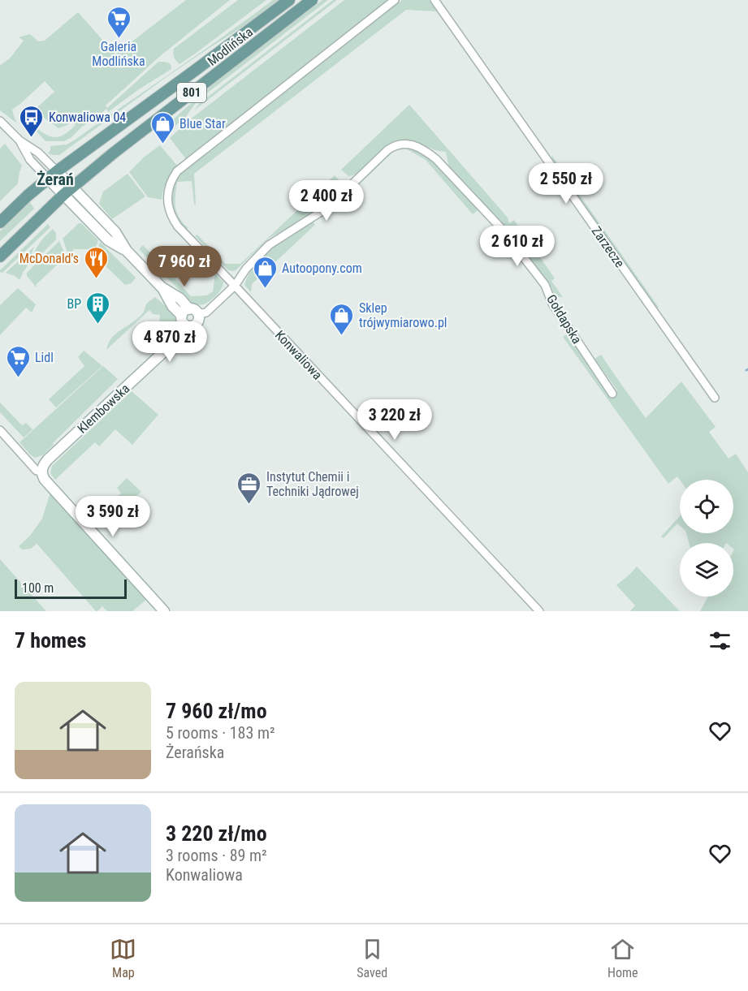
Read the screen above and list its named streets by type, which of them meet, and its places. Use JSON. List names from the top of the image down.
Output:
{
  "streets": {
    "main road": ["Modlińska", "801"],
    "street": [
      "Zarzecze",
      "Gołdapska",
      "Konwaliowa",
      "Klembowska"
    ]
  },
  "crossings": [
    ["Gołdapska", "Konwaliowa"]
  ],
  "districts": ["Żerań"],
  "places": {
    "supermarket": ["Galeria Modlińska", "Lidl"],
    "bus stop": ["Konwaliowa 04"],
    "shop": ["Blue Star", "Autoopony.com", "Sklep trójwymiarowo.pl"],
    "restaurant": ["McDonald's"],
    "building": ["BP"],
    "office": ["Instytut Chemii i Techniki Jądrowej"]
  },
  "scale_bar": "100 m",
  "page": {
    "price": [
      "2 550 zł",
      "2 400 zł",
      "2 610 zł",
      "7 960 zł",
      "4 870 zł",
      "3 220 zł",
      "3 590 zł"
    ],
    "scale": "100 m",
    "heading": "7 homes",
    "list": [
      {
        "name": "7 960 zł/mo",
        "note": "5 rooms · 183 m² · Żerańska"
      },
      {
        "name": "3 220 zł/mo",
        "note": "3 rooms · 89 m² · Konwaliowa"
      }
    ],
    "tabs": ["Map", "Saved", "Home"]
  }
}
